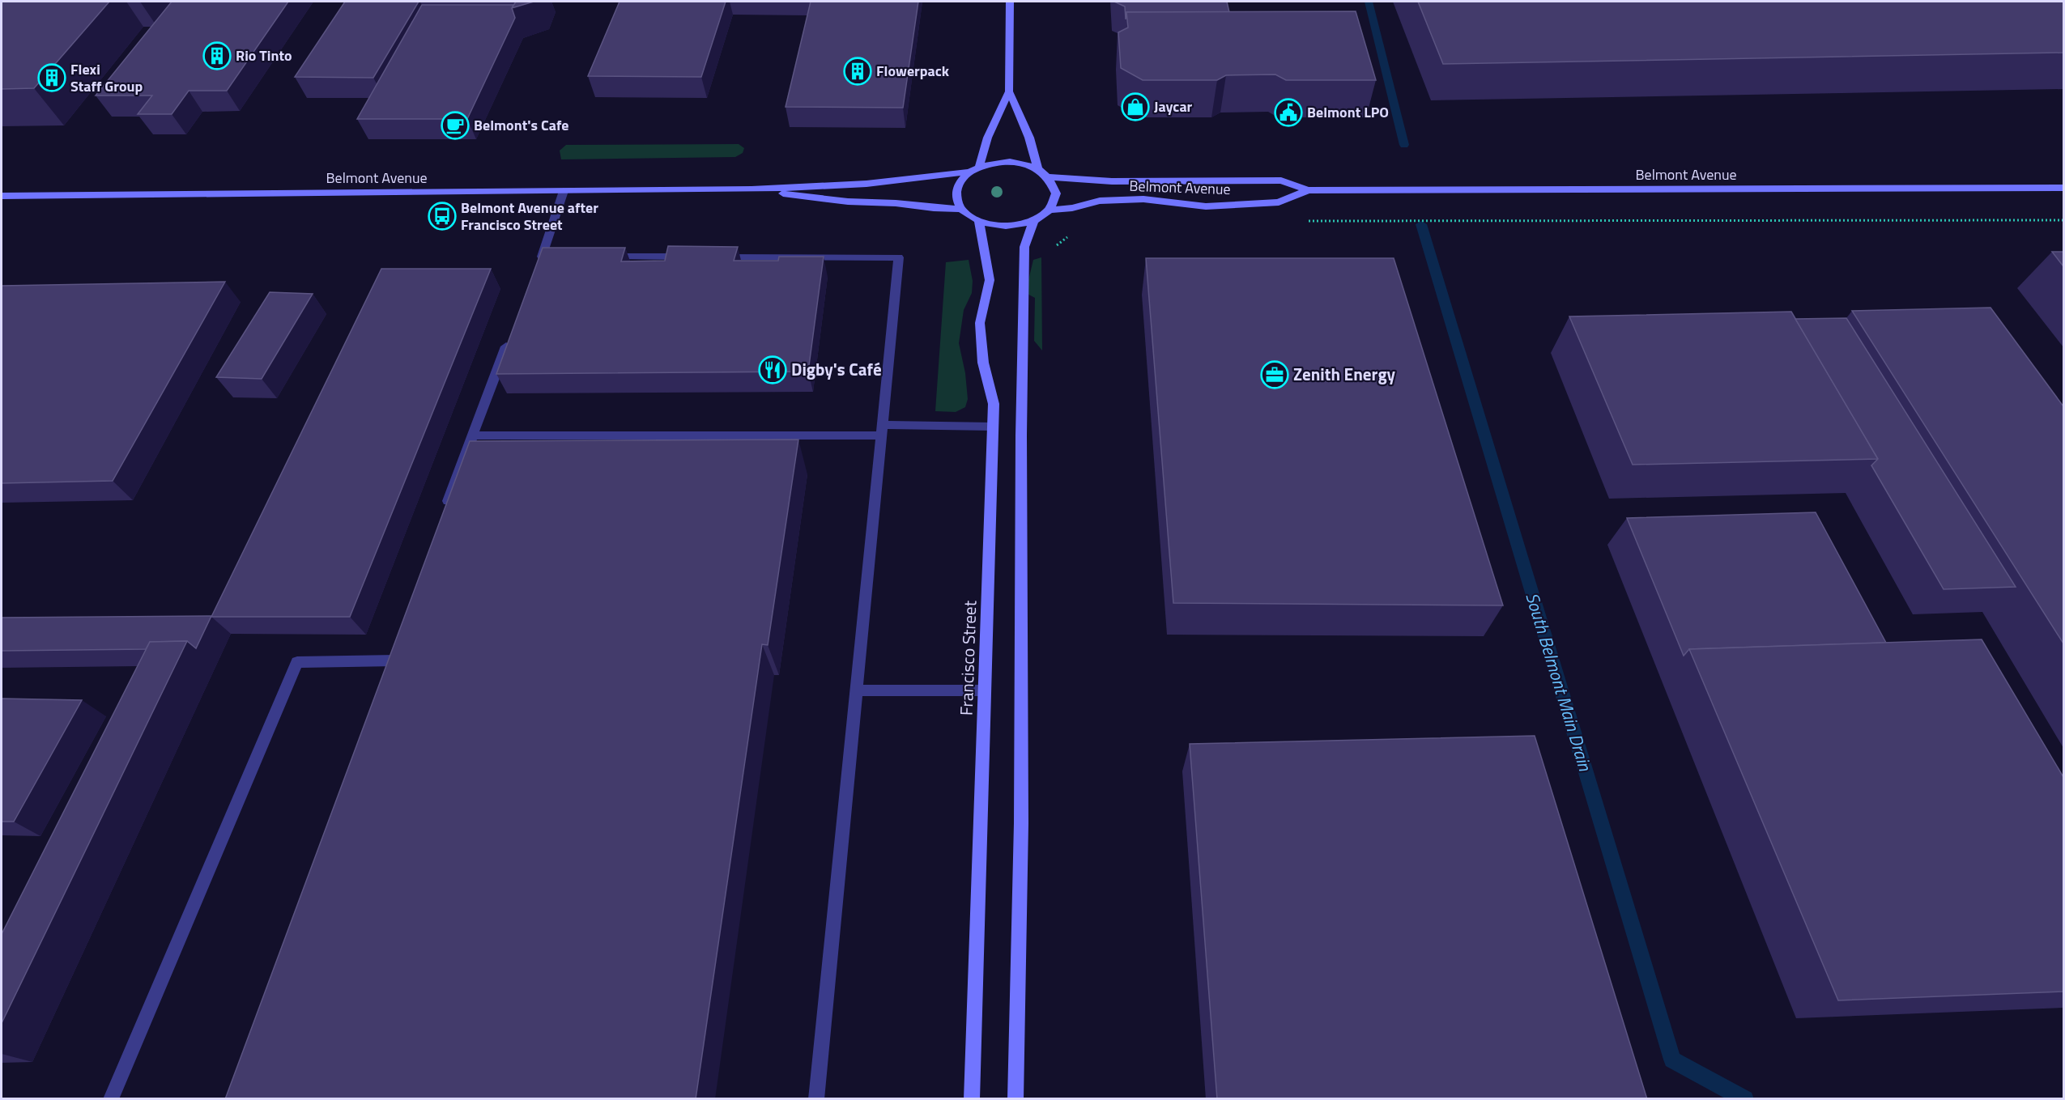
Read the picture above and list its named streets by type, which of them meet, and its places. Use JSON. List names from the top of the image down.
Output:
{
  "streets": {
    "main road": ["Belmont Avenue", "Francisco Street"]
  },
  "crossings": [
    ["Belmont Avenue", "Francisco Street"]
  ],
  "water": ["South Belmont Main Drain"],
  "places": {
    "building": ["Rio Tinto", "Flowerpack", "Flexi Staff Group"],
    "shop": ["Jaycar"],
    "public building": ["Belmont LPO"],
    "cafe": ["Belmont's Cafe"],
    "bus stop": ["Belmont Avenue after Francisco Street"],
    "restaurant": ["Digby's Café"],
    "office": ["Zenith Energy"]
  }
}
